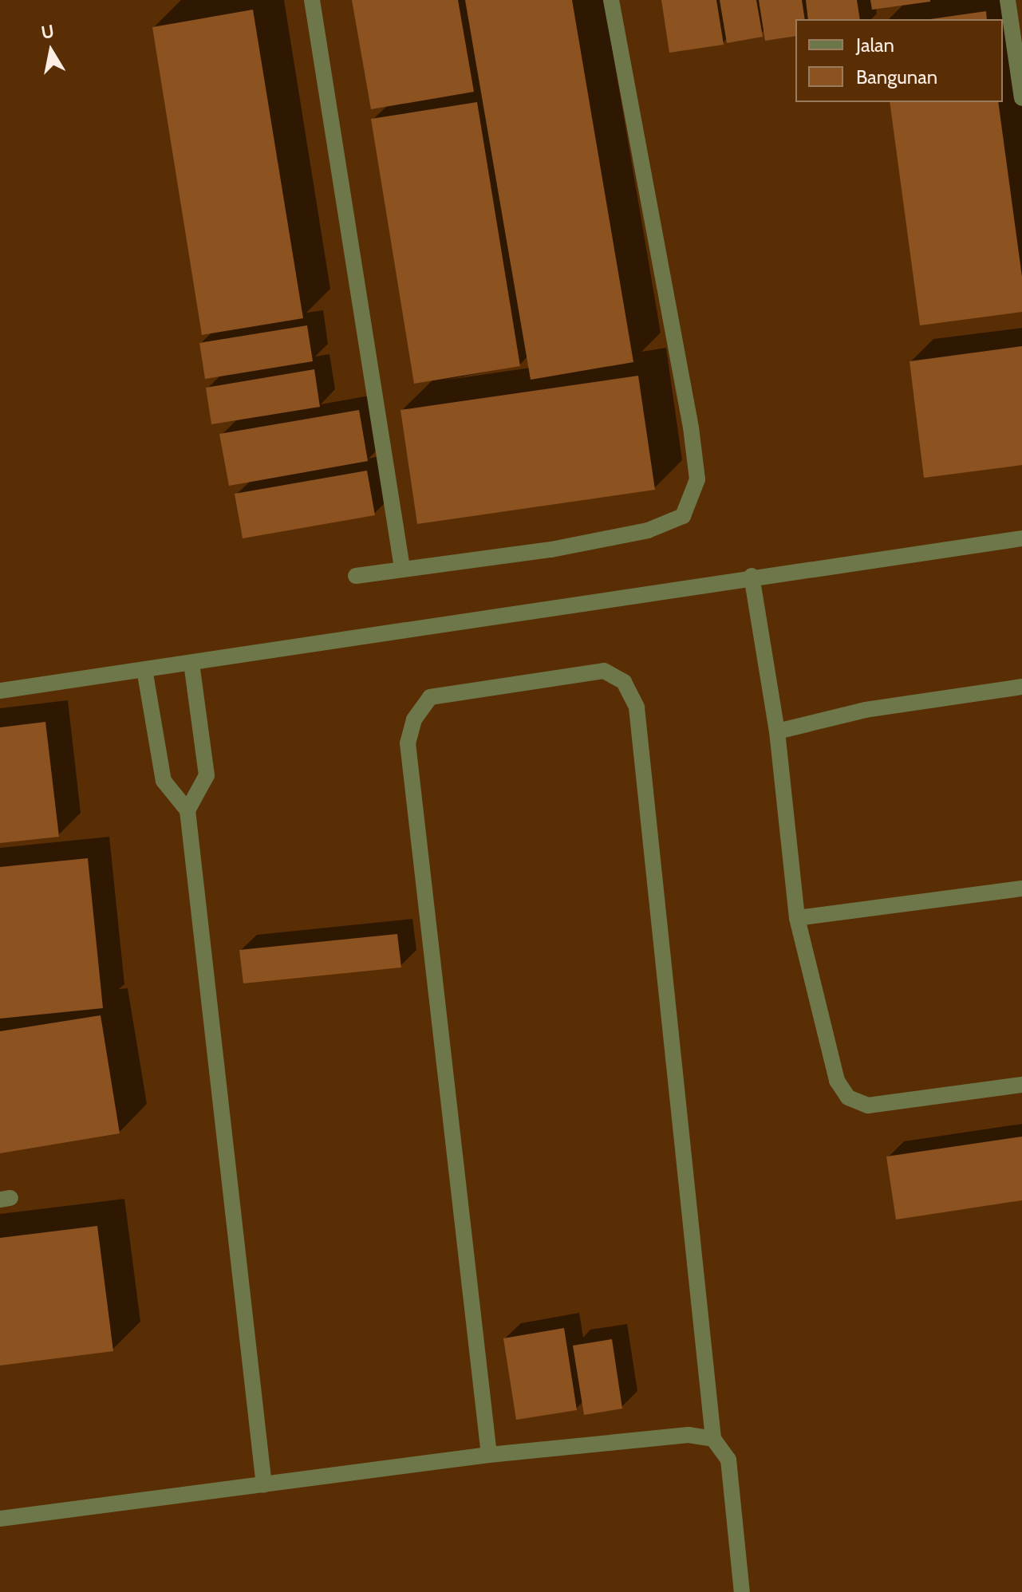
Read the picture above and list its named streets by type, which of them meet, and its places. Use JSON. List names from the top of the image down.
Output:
{
  "legend": ["Jalan", "Bangunan"],
  "north": "top"
}
